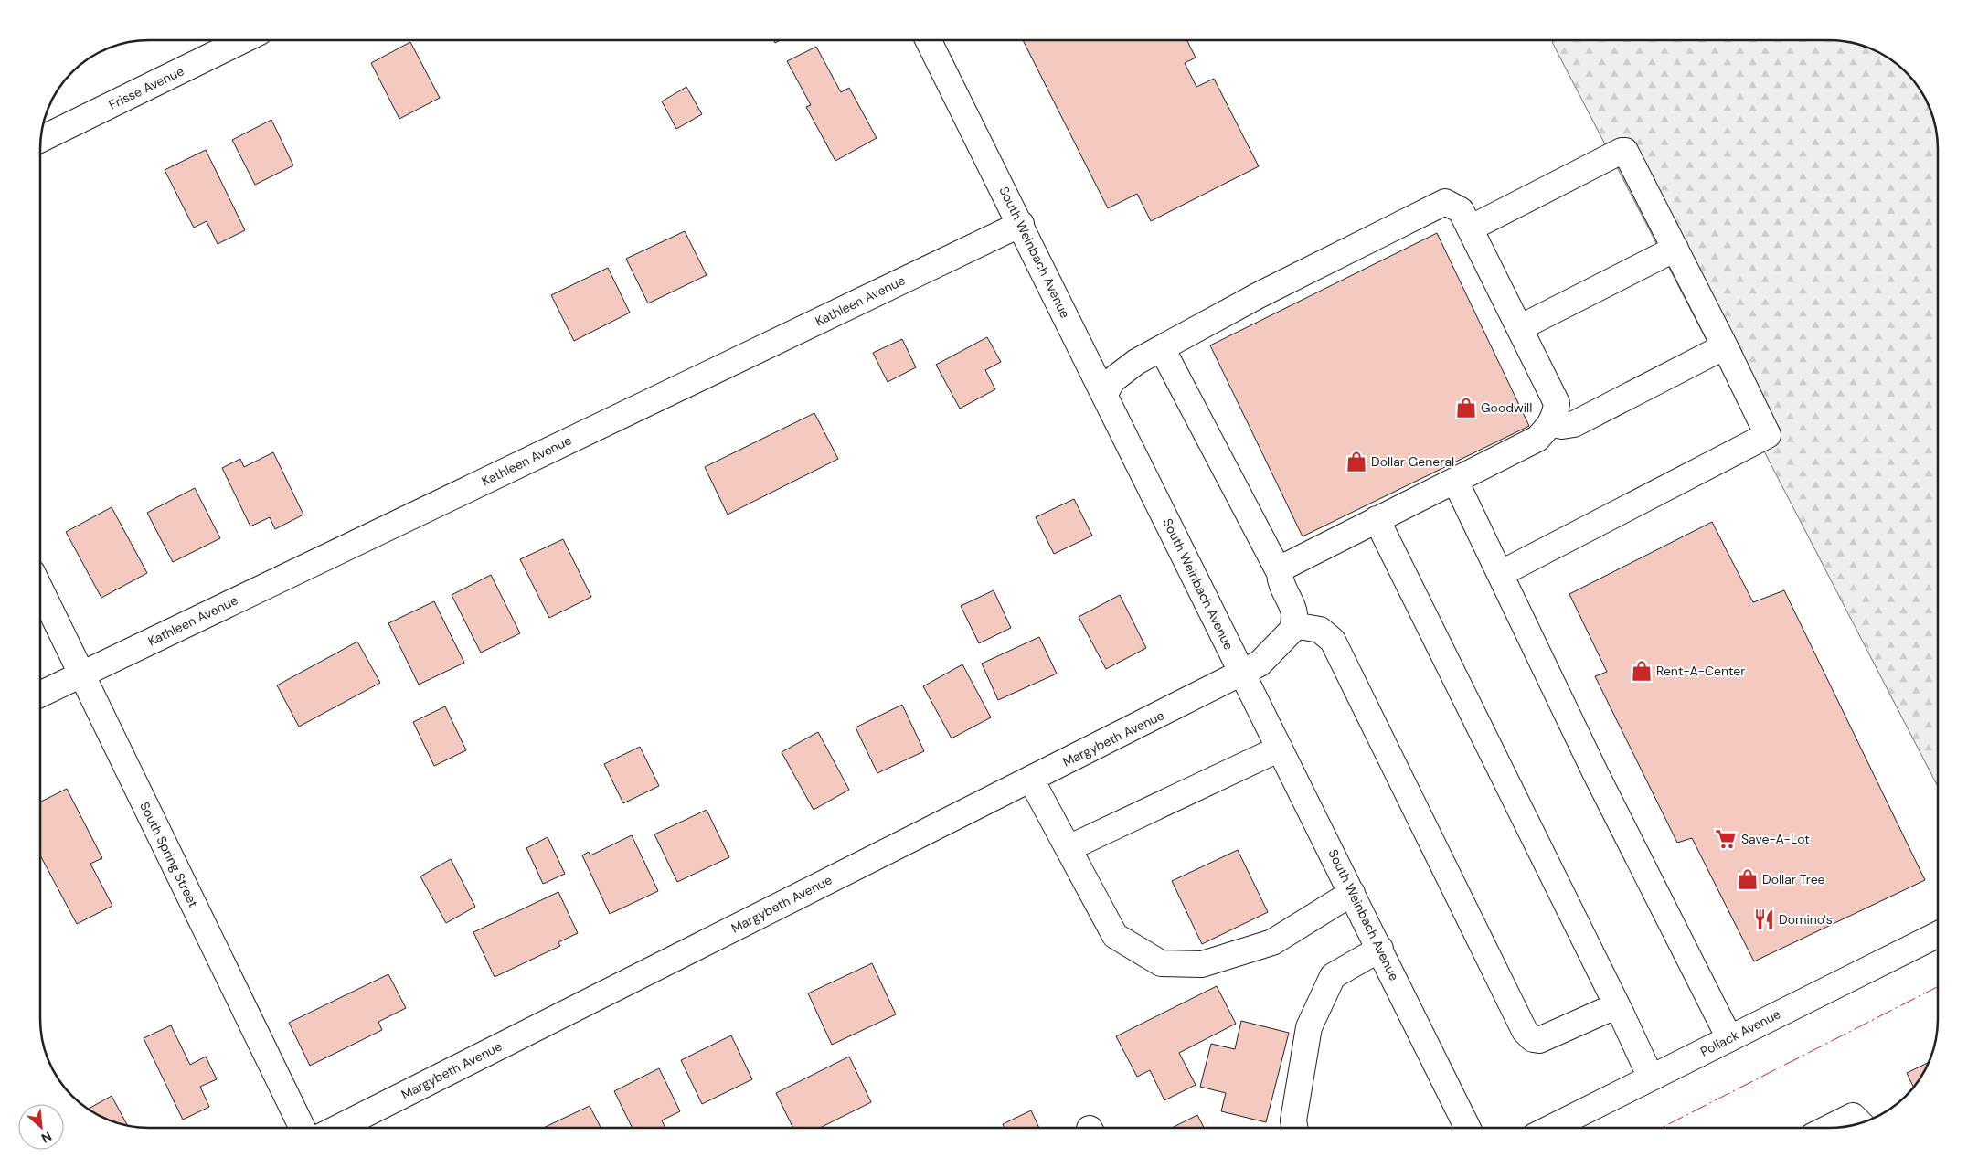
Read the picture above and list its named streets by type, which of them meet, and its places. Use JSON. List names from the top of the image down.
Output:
{
  "streets": {
    "street": [
      "Frisse Avenue",
      "South Weinbach Avenue",
      "Kathleen Avenue",
      "Margybeth Avenue",
      "South Spring Street",
      "Pollack Avenue"
    ]
  },
  "crossings": [
    ["South Weinbach Avenue", "Kathleen Avenue"],
    ["South Weinbach Avenue", "Margybeth Avenue"],
    ["Kathleen Avenue", "South Spring Street"]
  ],
  "places": {
    "shop": [
      "Goodwill",
      "Dollar General",
      "Rent-A-Center",
      "Dollar Tree"
    ],
    "supermarket": ["Save-A-Lot"],
    "restaurant": ["Domino's"]
  },
  "north": "bottom right"
}
